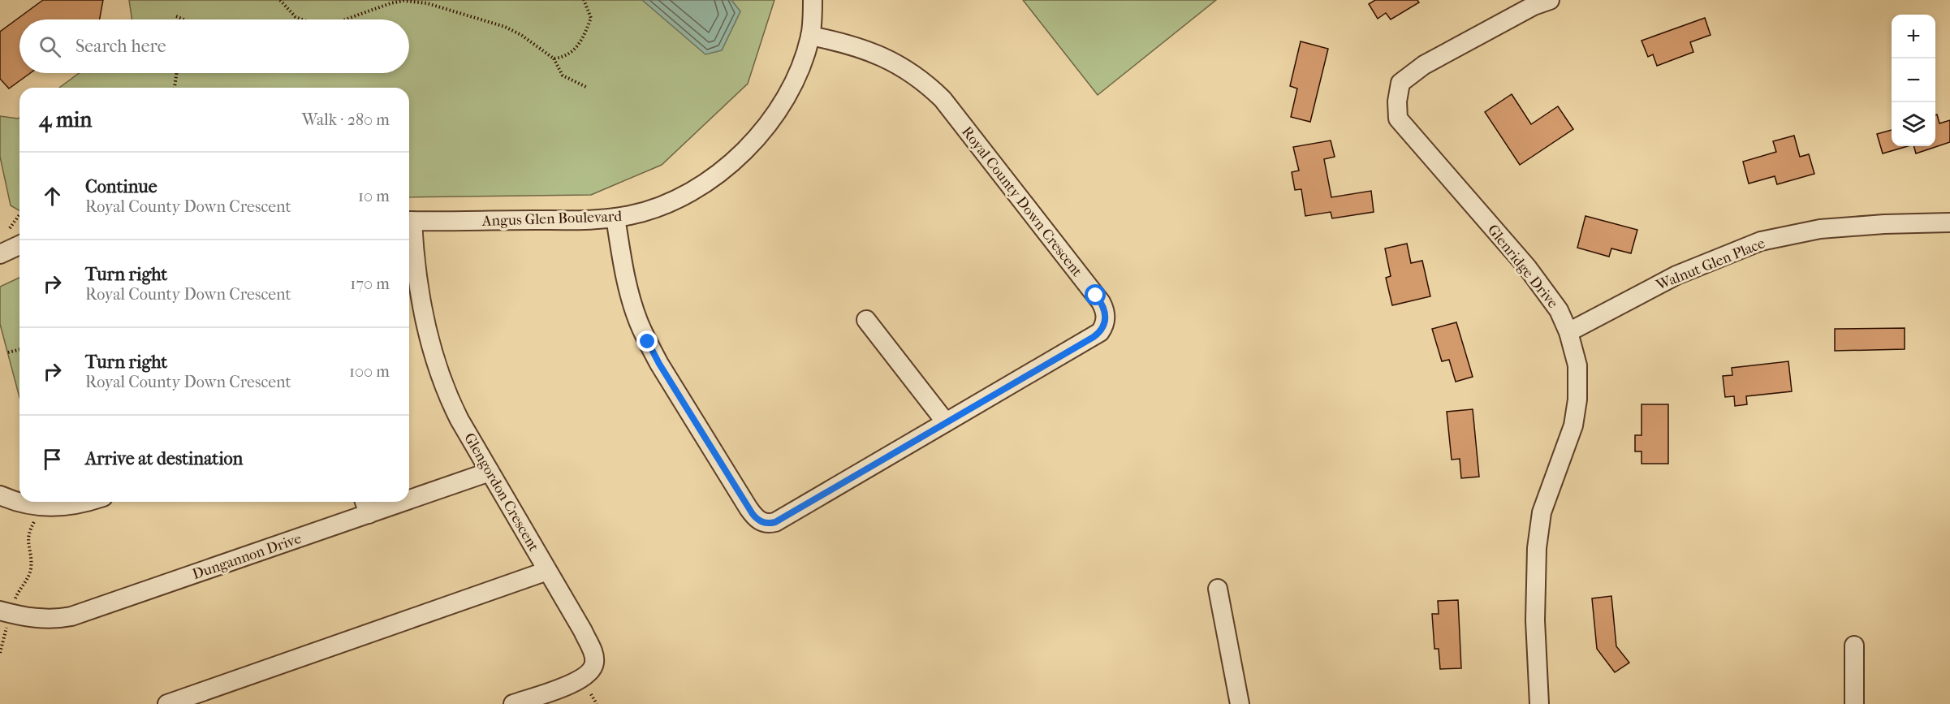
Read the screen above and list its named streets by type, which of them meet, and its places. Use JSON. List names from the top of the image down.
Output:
{
  "streets": {
    "street": [
      "Royal County Down Crescent",
      "Angus Glen Boulevard",
      "Walnut Glen Place",
      "Glenridge Drive",
      "Glengordon Crescent",
      "Dungannon Drive"
    ]
  },
  "crossings": [
    ["Royal County Down Crescent", "Angus Glen Boulevard"],
    ["Walnut Glen Place", "Glenridge Drive"],
    ["Glengordon Crescent", "Dungannon Drive"]
  ],
  "page": {
    "map_buttons": ["+", "−"],
    "search": "Search here",
    "heading": ["4 min", "Walk · 280 m"],
    "list": [
      ["Continue", "Royal County Down Crescent", "10 m"],
      ["Turn right", "Royal County Down Crescent", "170 m"],
      ["Turn right", "Royal County Down Crescent", "100 m"],
      "Arrive at destination"
    ]
  }
}
